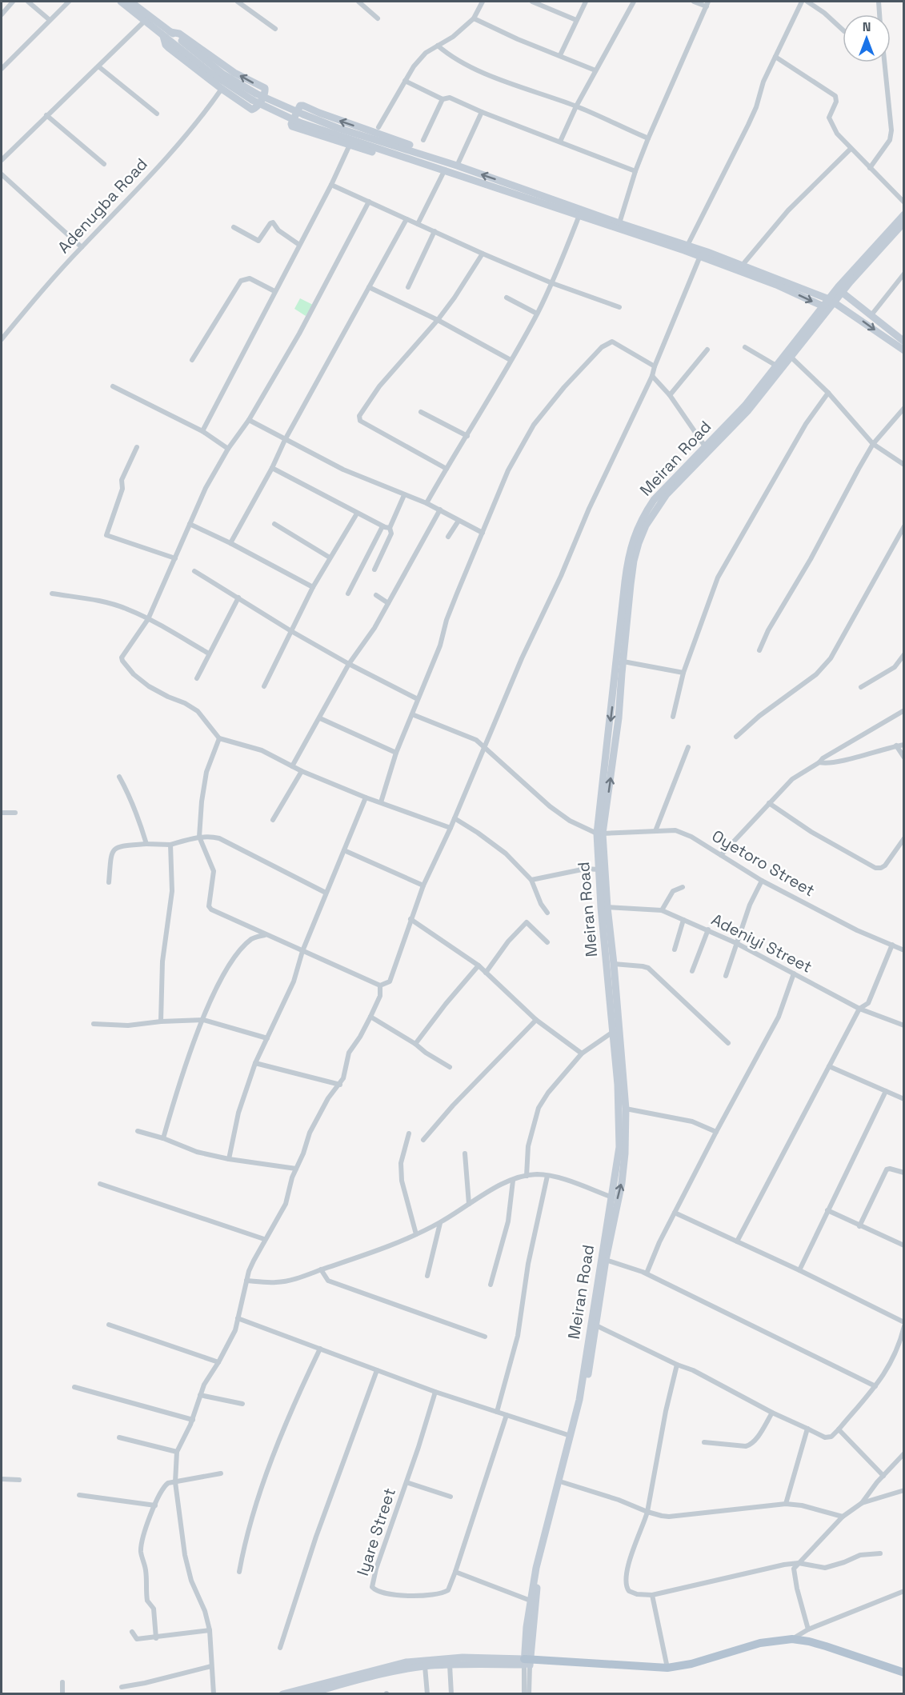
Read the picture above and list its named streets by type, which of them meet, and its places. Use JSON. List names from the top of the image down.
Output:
{
  "streets": {
    "main road": ["Meiran Road"],
    "street": [
      "Adenugba Road",
      "Oyetoro Street",
      "Adeniyi Street",
      "Iyare Street"
    ]
  },
  "crossings": [
    ["Meiran Road", "Oyetoro Street"],
    ["Meiran Road", "Adeniyi Street"]
  ],
  "north": "top"
}
